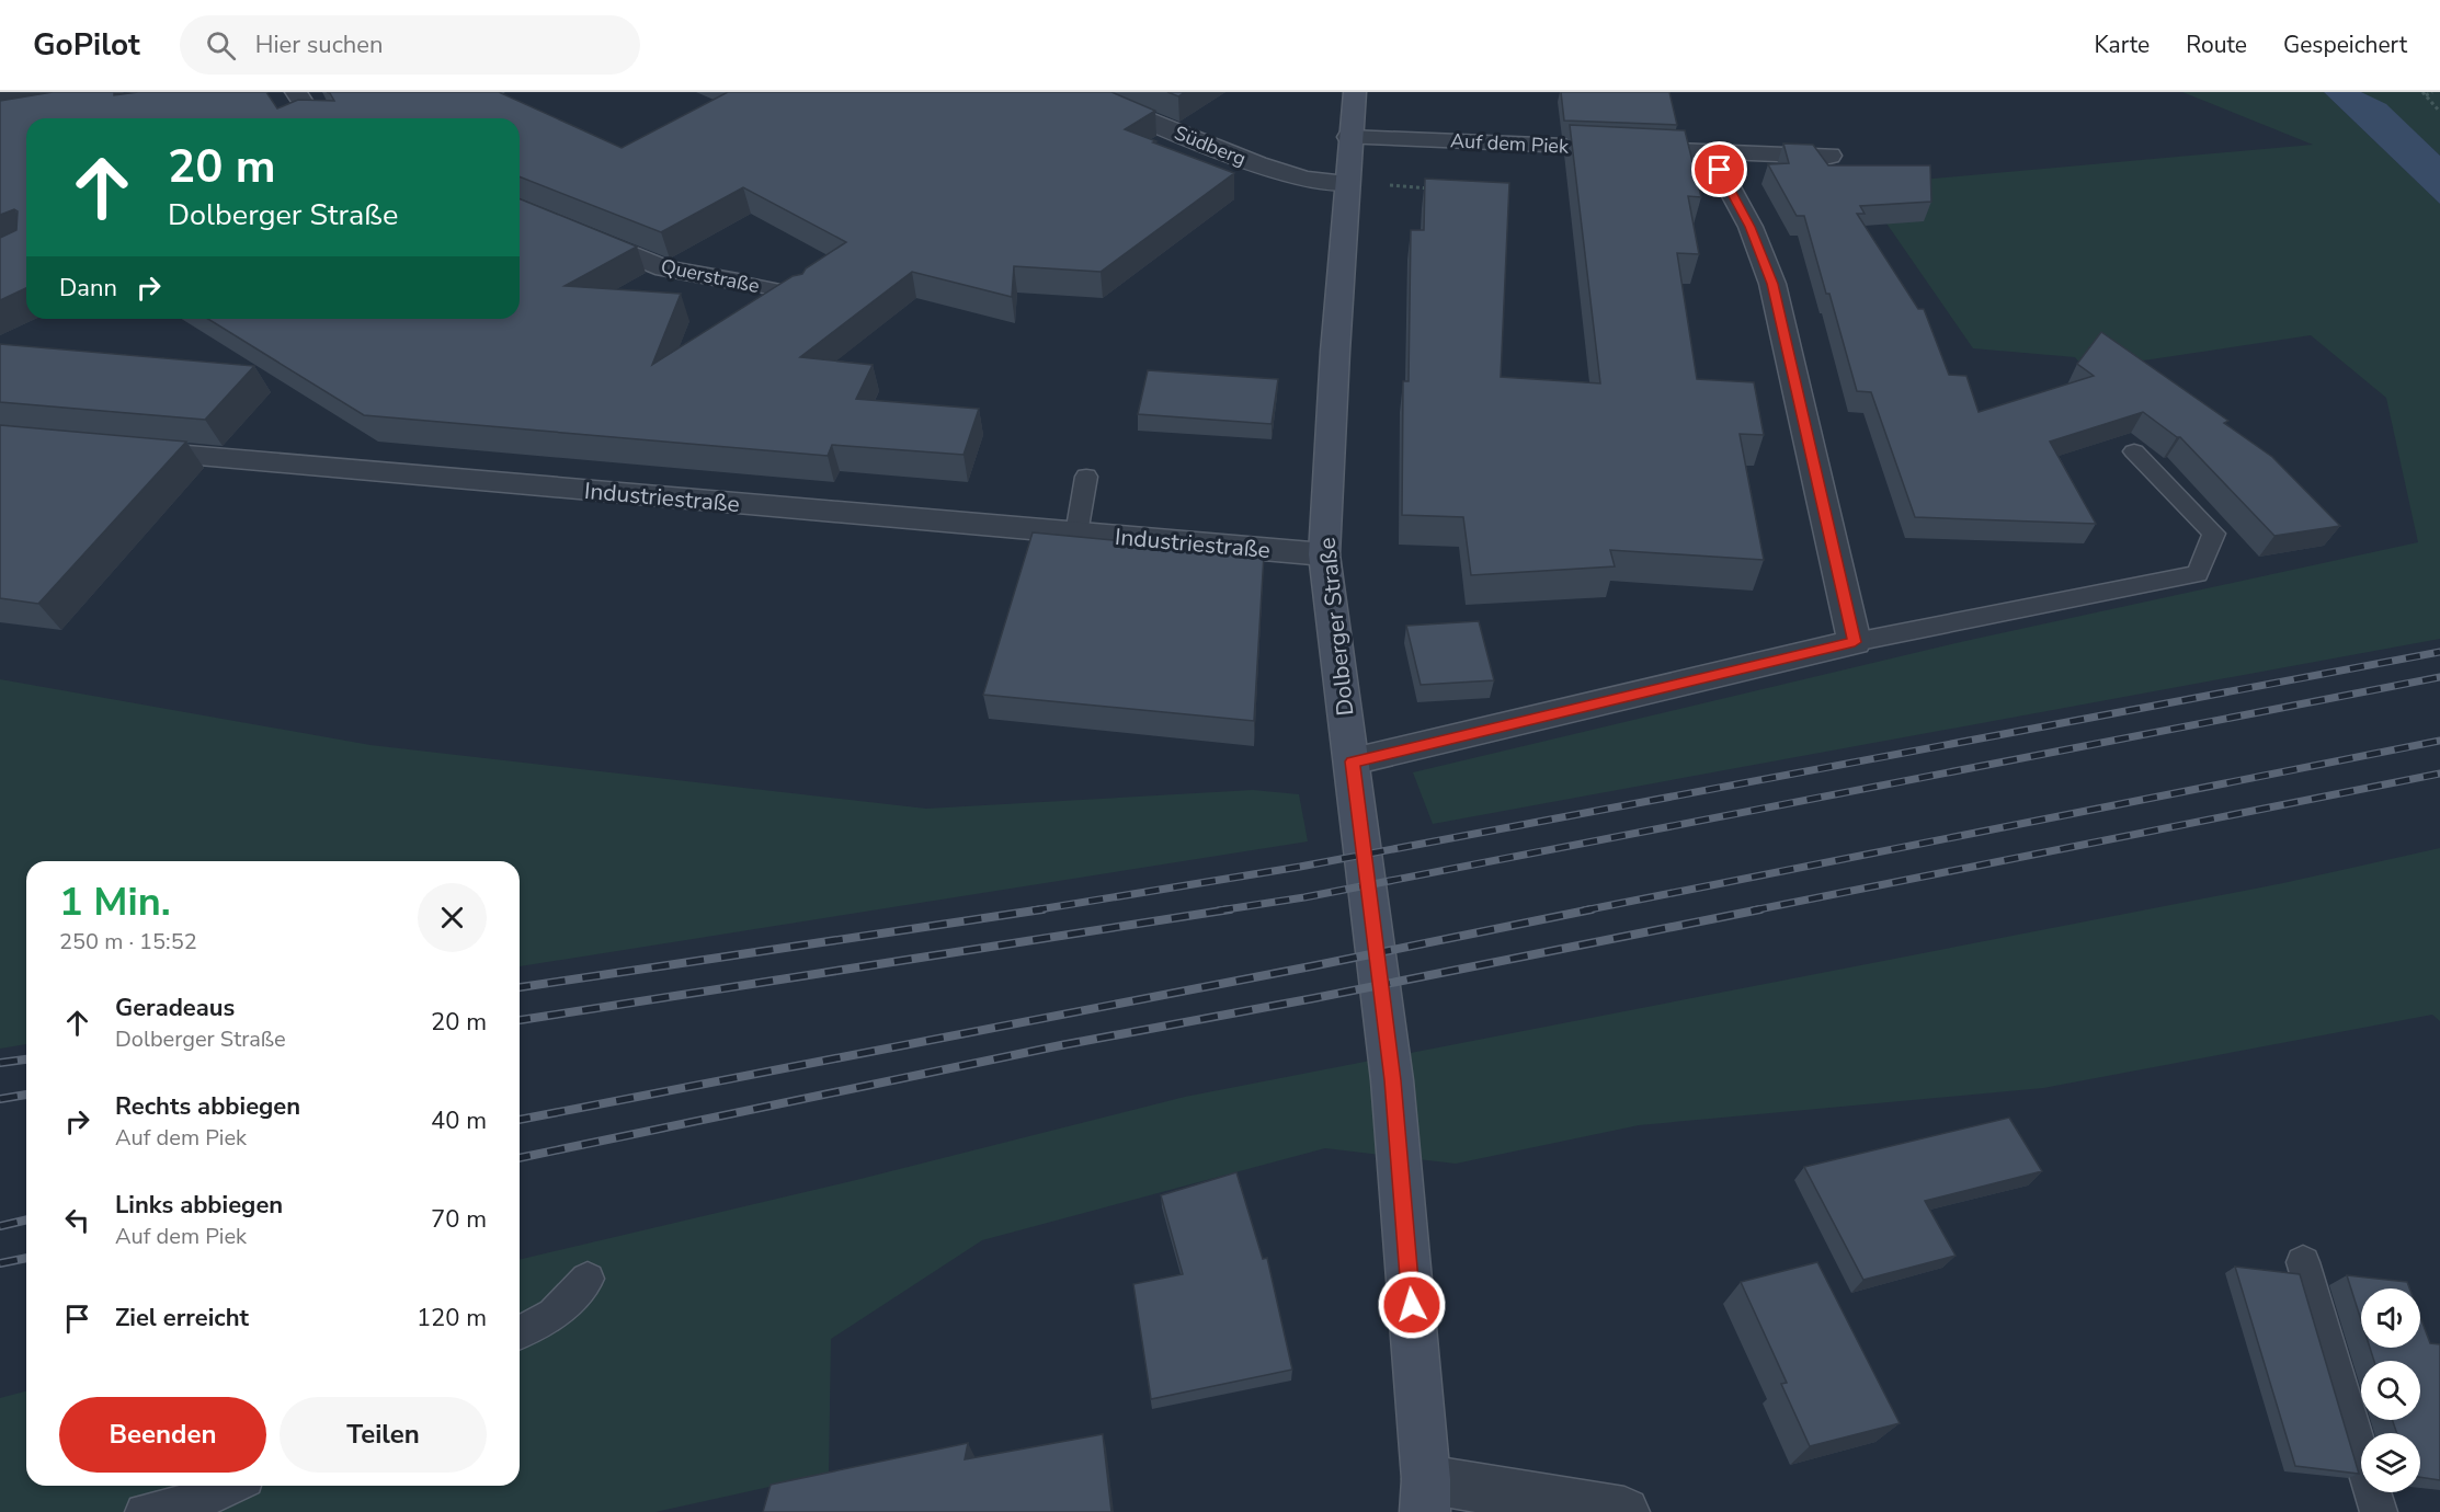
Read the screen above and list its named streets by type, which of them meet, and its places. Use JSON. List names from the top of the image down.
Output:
{
  "streets": {
    "street": [
      "Auf dem Piek",
      "Südberg",
      "Querstraße",
      "Industriestraße",
      "Dolberger Straße"
    ]
  },
  "crossings": [
    ["Auf dem Piek", "Dolberger Straße"],
    ["Südberg", "Dolberger Straße"],
    ["Industriestraße", "Dolberger Straße"]
  ],
  "page": {
    "header": "GoPilot",
    "search": "Hier suchen",
    "nav": ["Karte", "Route", "Gespeichert"],
    "turn": ["20 m", "Dolberger Straße"],
    "then": "Dann",
    "heading": ["1 Min.", "250 m · 15:52"],
    "list": [
      {
        "name": "Geradeaus",
        "note": "Dolberger Straße",
        "value": "20 m"
      },
      {
        "name": "Rechts abbiegen",
        "note": "Auf dem Piek",
        "value": "40 m"
      },
      {
        "name": "Links abbiegen",
        "note": "Auf dem Piek",
        "value": "70 m"
      },
      {
        "name": "Ziel erreicht",
        "value": "120 m"
      }
    ],
    "buttons": ["Beenden", "Teilen"]
  }
}
